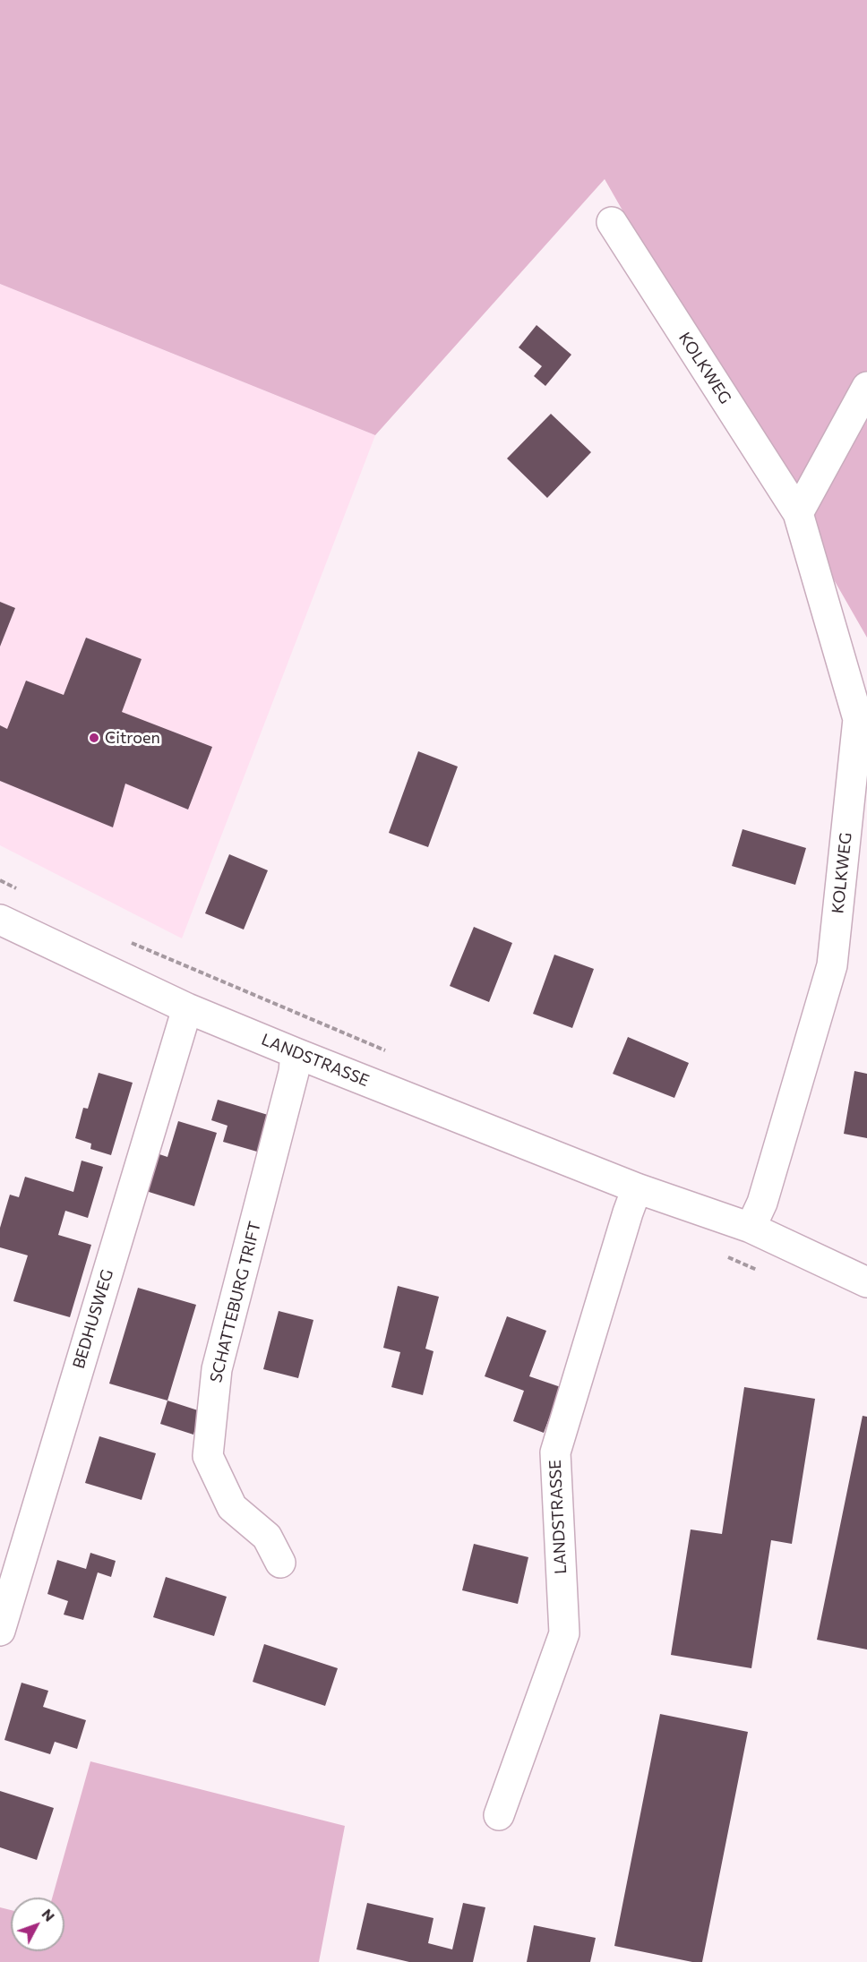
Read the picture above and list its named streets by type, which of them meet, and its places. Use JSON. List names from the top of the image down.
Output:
{
  "streets": {
    "street": [
      "KOLKWEG",
      "LANDSTRASSE",
      "SCHATTEBURG TRIFT",
      "BEDHUSWEG"
    ]
  },
  "crossings": [
    ["KOLKWEG", "LANDSTRASSE"],
    ["LANDSTRASSE", "SCHATTEBURG TRIFT"],
    ["LANDSTRASSE", "BEDHUSWEG"]
  ],
  "places": ["Citroen"],
  "north": "top right"
}
